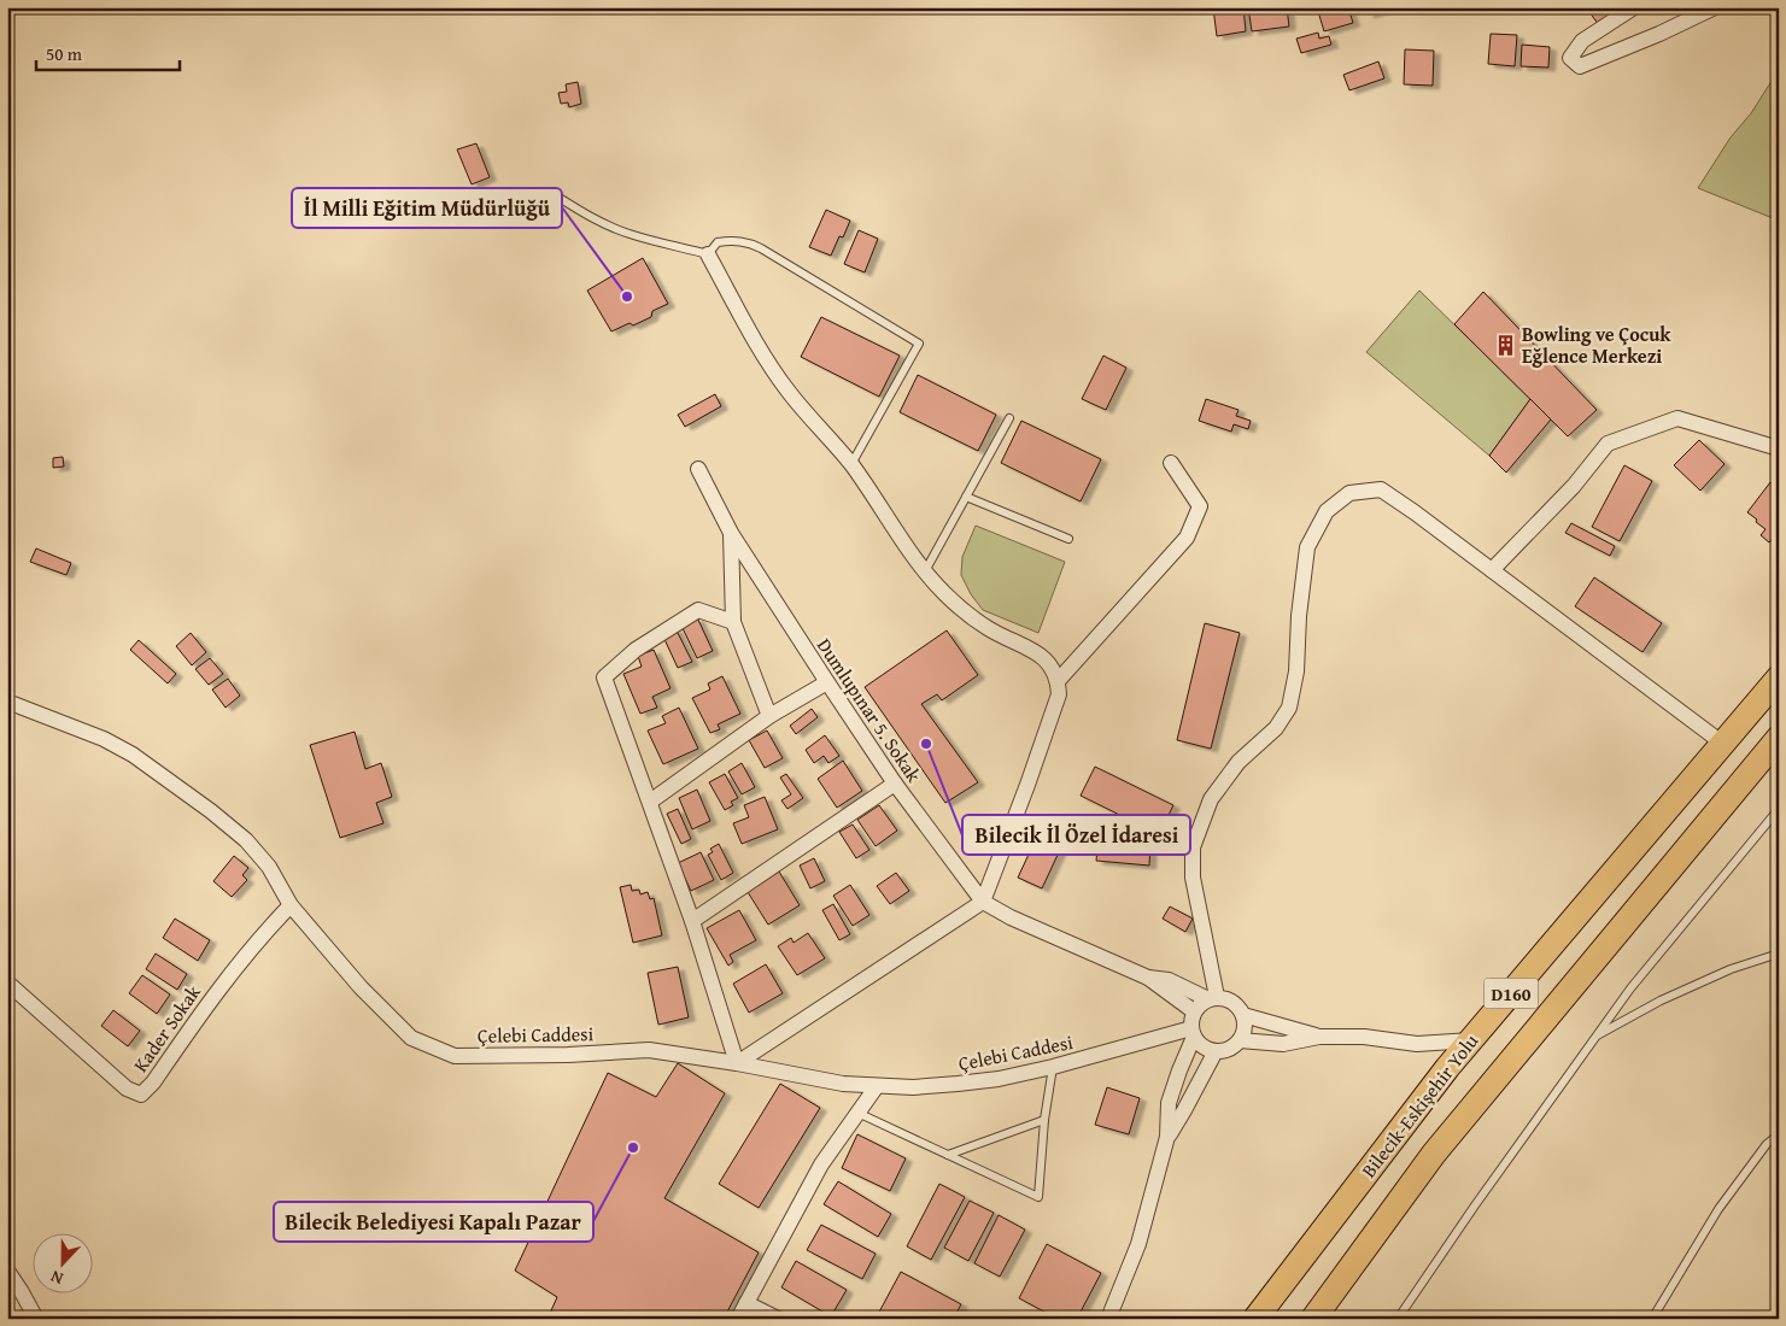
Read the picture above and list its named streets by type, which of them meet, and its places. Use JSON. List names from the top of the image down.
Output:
{
  "streets": {
    "main road": ["D160", "Bilecik-Eskişehir Yolu"],
    "street": ["Dumlupınar 5. Sokak", "Kader Sokak", "Çelebi Caddesi"]
  },
  "crossings": [
    ["Dumlupınar 5. Sokak", "Çelebi Caddesi"],
    ["Kader Sokak", "Çelebi Caddesi"]
  ],
  "places": {
    "other": ["İl Milli Eğitim Müdürlüğü", "Bilecik İl Özel İdaresi", "Bilecik Belediyesi Kapalı Pazar"],
    "building": ["Bowling ve Çocuk Eğlence Merkezi"]
  },
  "scale_bar": "50 m",
  "north": "bottom"
}
